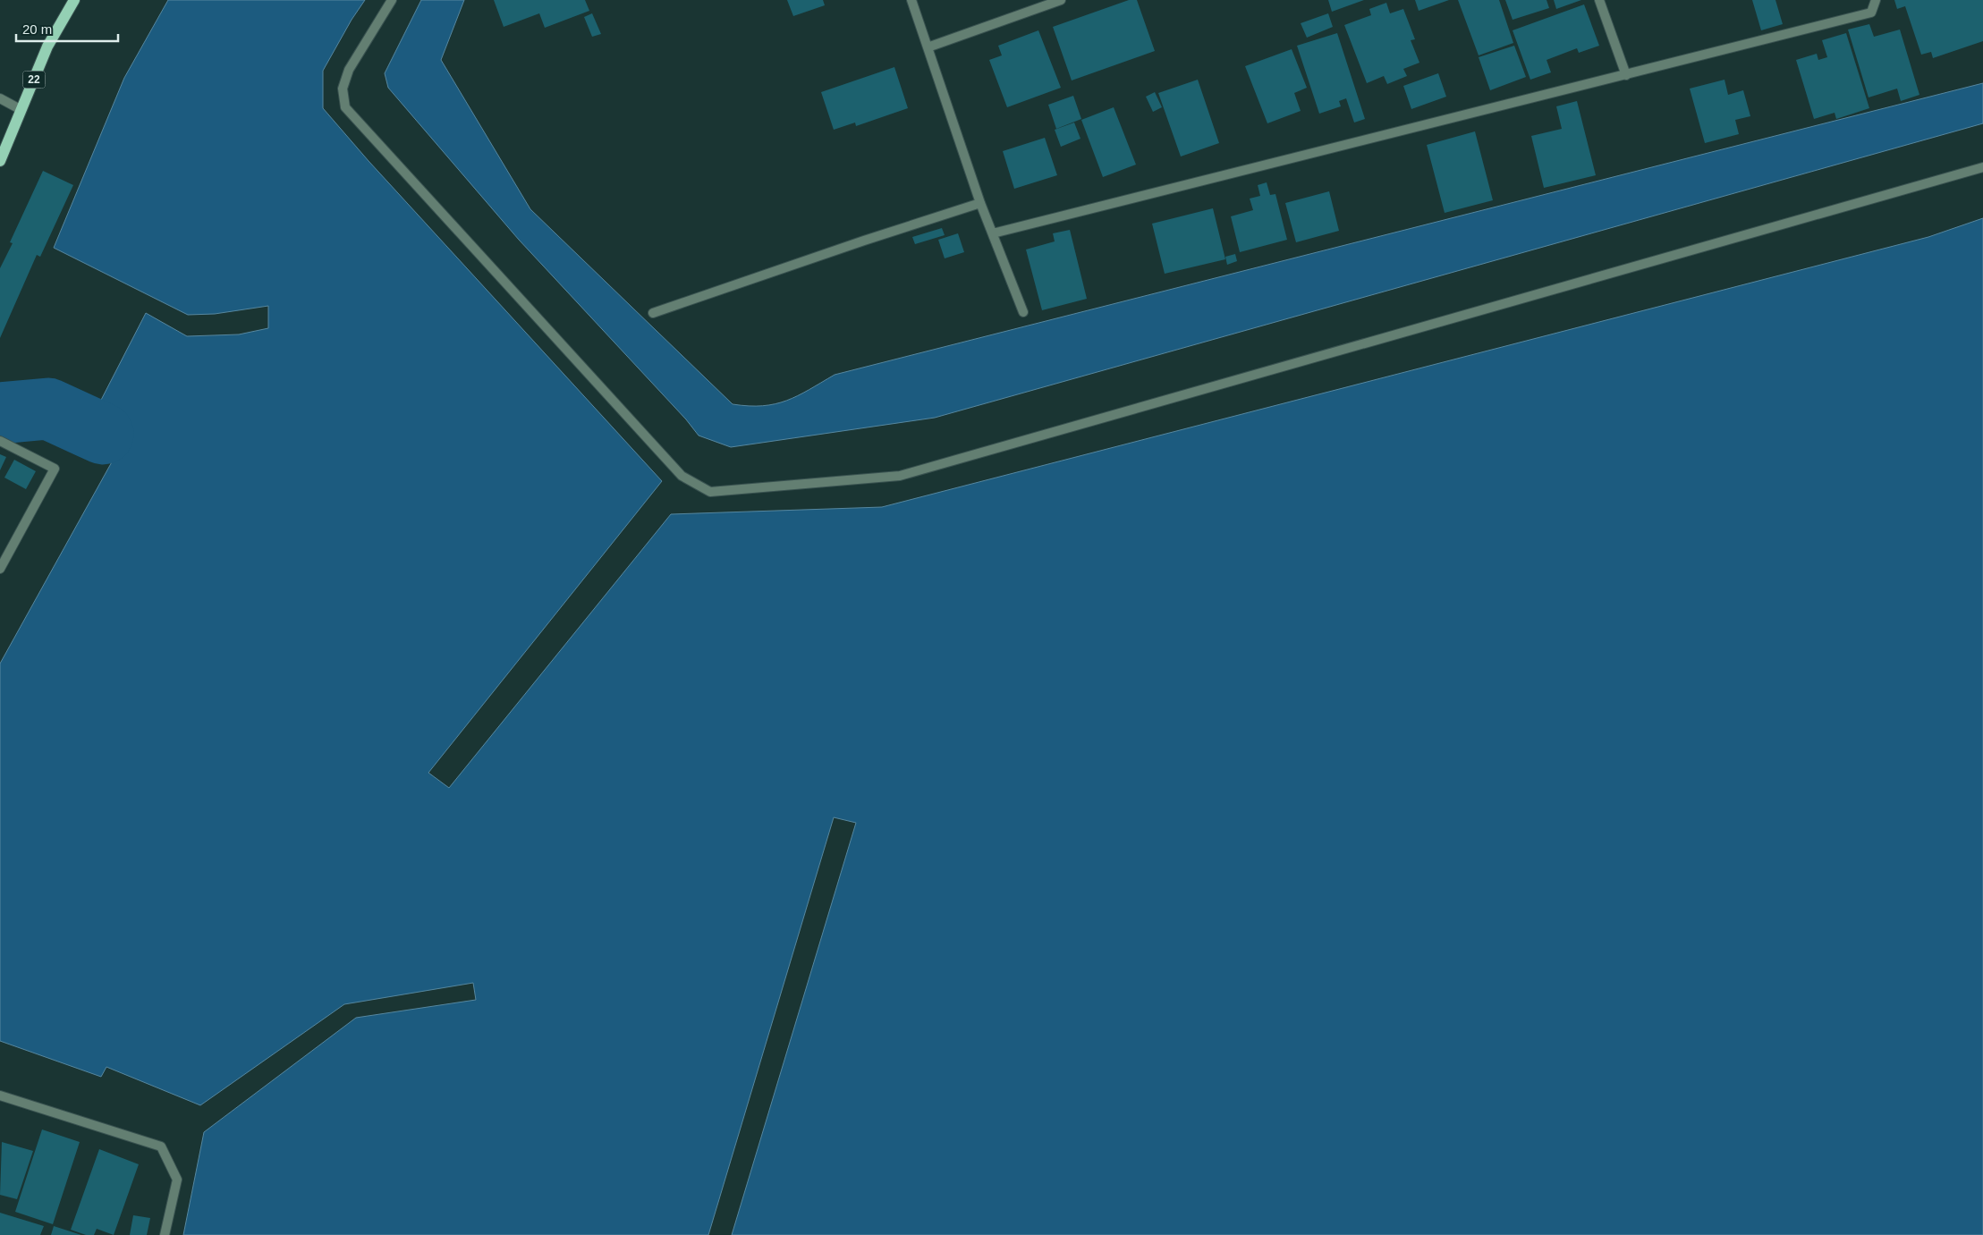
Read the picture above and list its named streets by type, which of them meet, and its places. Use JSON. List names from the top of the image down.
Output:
{
  "streets": {
    "main road": ["22"]
  },
  "scale_bar": "20 m"
}
